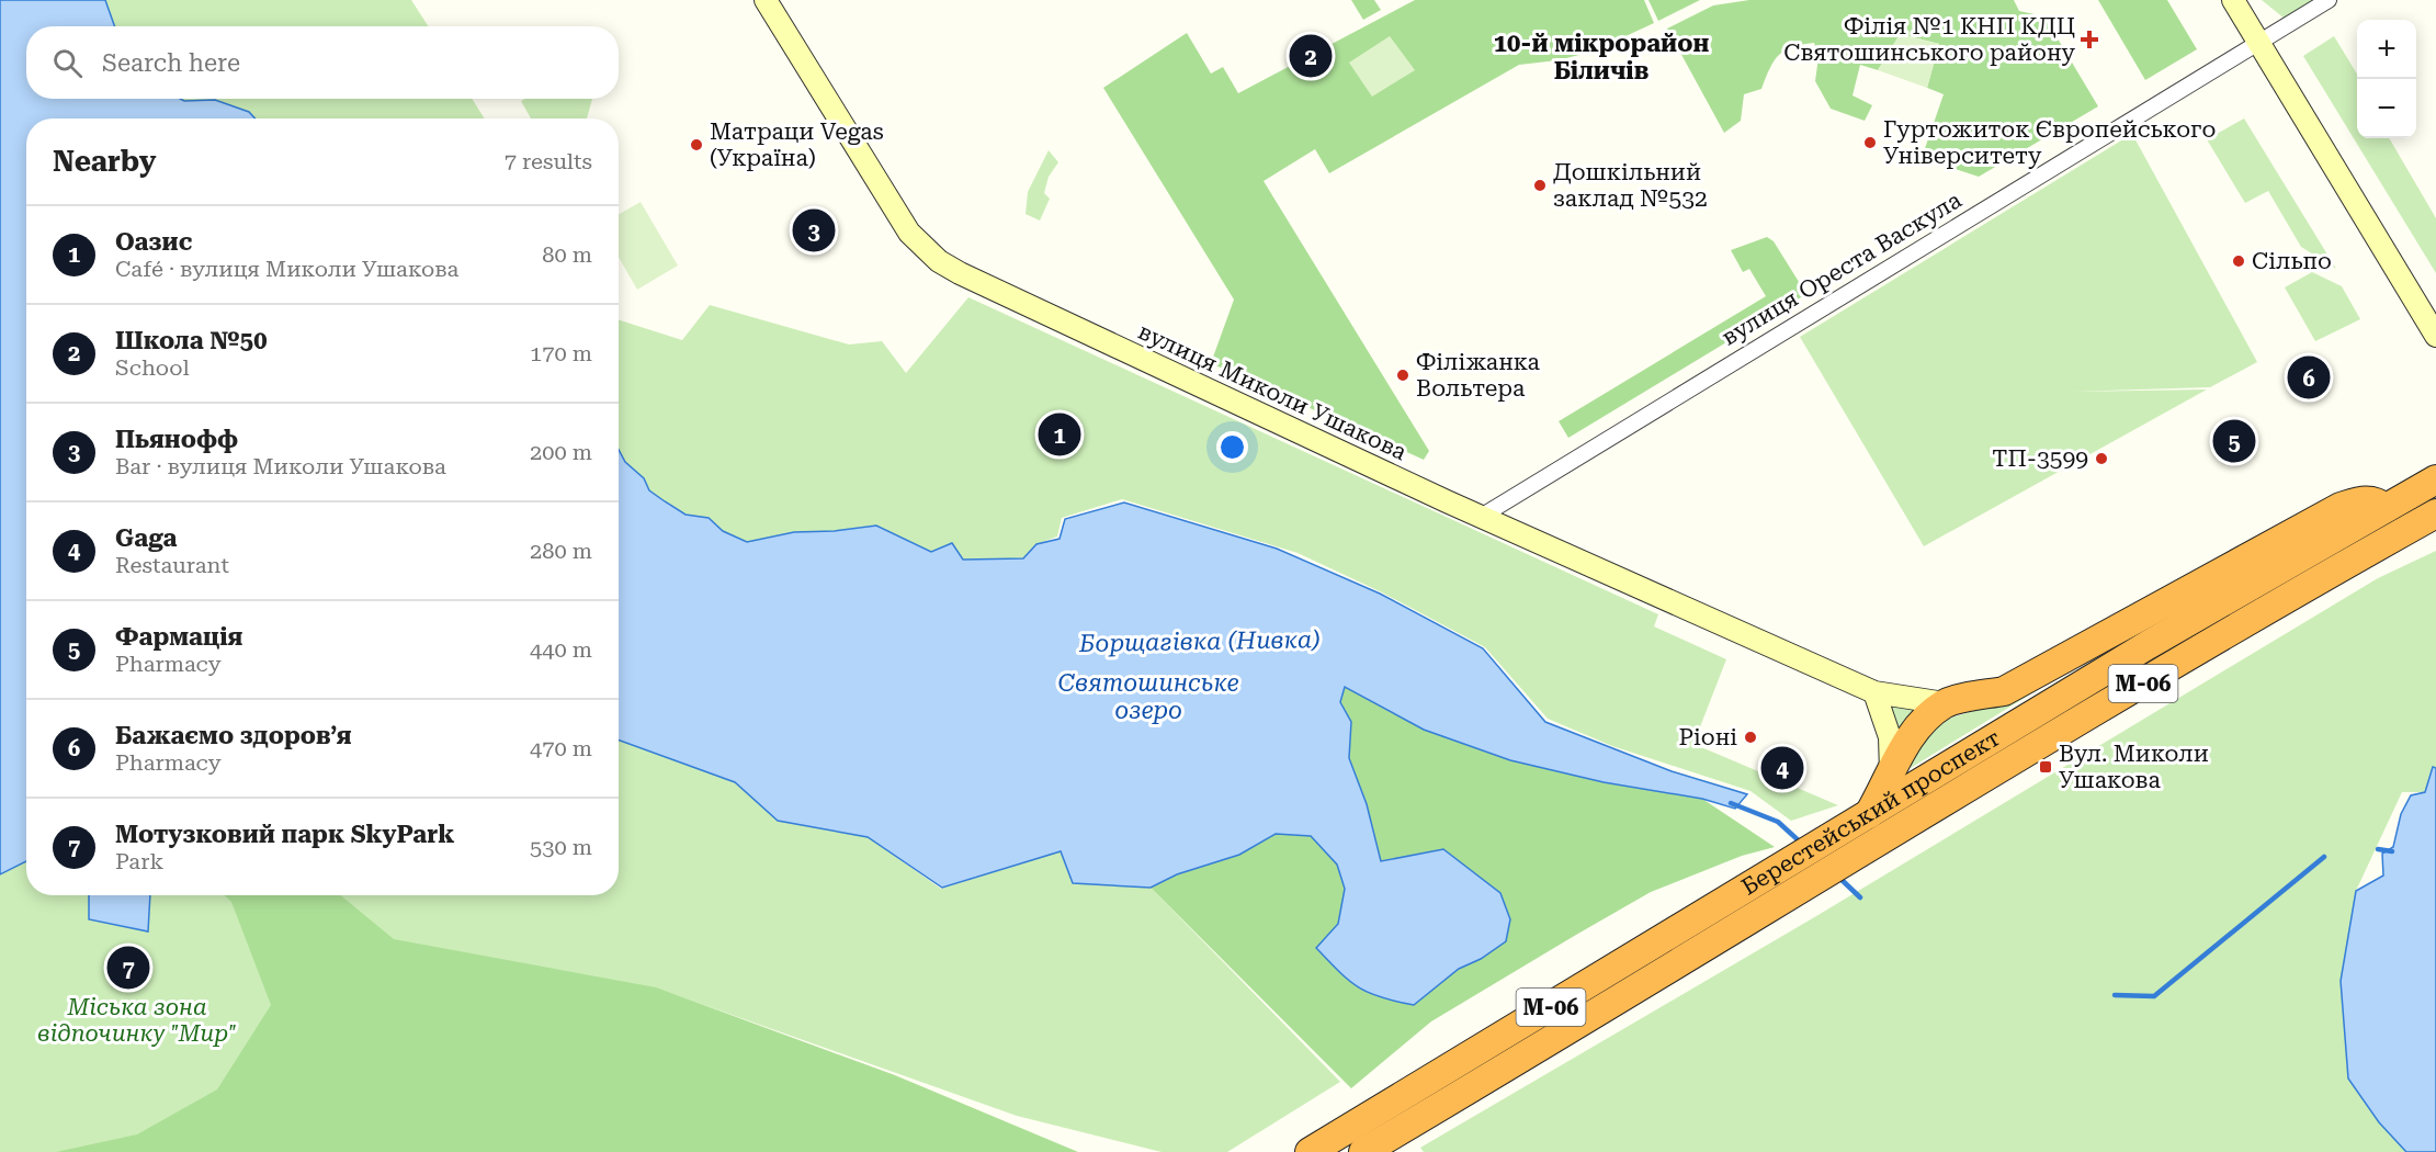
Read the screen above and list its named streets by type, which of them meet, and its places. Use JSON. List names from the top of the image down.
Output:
{
  "streets": {
    "highway": ["М-06", "Берестейський проспект"],
    "street": ["вулиця Ореста Васкула", "вулиця Миколи Ушакова"]
  },
  "crossings": [
    ["вулиця Ореста Васкула", "вулиця Миколи Ушакова"]
  ],
  "districts": ["10-й мікрорайон Біличів"],
  "water": ["Борщагівка (Нивка)", "Святошинське озеро"],
  "parks": ["Міська зона відпочинку \"Мир\""],
  "places": {
    "health": ["Філія №1 КНП КДЦ Святошинського району"],
    "other": [
      "Гуртожиток Європейського Університету",
      "Матраци Vegas (Україна)",
      "Дошкільний заклад №532",
      "Сільпо",
      "Філіжанка Вольтера",
      "ТП-3599",
      "Ріоні"
    ],
    "transit": ["Вул. Миколи Ушакова"]
  },
  "page": {
    "map_buttons": ["+", "−"],
    "search": "Search here",
    "pins": [
      "2",
      "3",
      "6",
      "1",
      "5",
      "4",
      "7"
    ],
    "heading": ["Nearby", "7 results"],
    "list": [
      {
        "mark": "1",
        "name": "Оазис",
        "note": "Café · вулиця Миколи Ушакова",
        "value": "80 m"
      },
      {
        "mark": "2",
        "name": "Школа №50",
        "note": "School",
        "value": "170 m"
      },
      {
        "mark": "3",
        "name": "Пьянофф",
        "note": "Bar · вулиця Миколи Ушакова",
        "value": "200 m"
      },
      {
        "mark": "4",
        "name": "Gaga",
        "note": "Restaurant",
        "value": "280 m"
      },
      {
        "mark": "5",
        "name": "Фармація",
        "note": "Pharmacy",
        "value": "440 m"
      },
      {
        "mark": "6",
        "name": "Бажаємо здоровʼя",
        "note": "Pharmacy",
        "value": "470 m"
      },
      {
        "mark": "7",
        "name": "Мотузковий парк SkyPark",
        "note": "Park",
        "value": "530 m"
      }
    ]
  }
}
